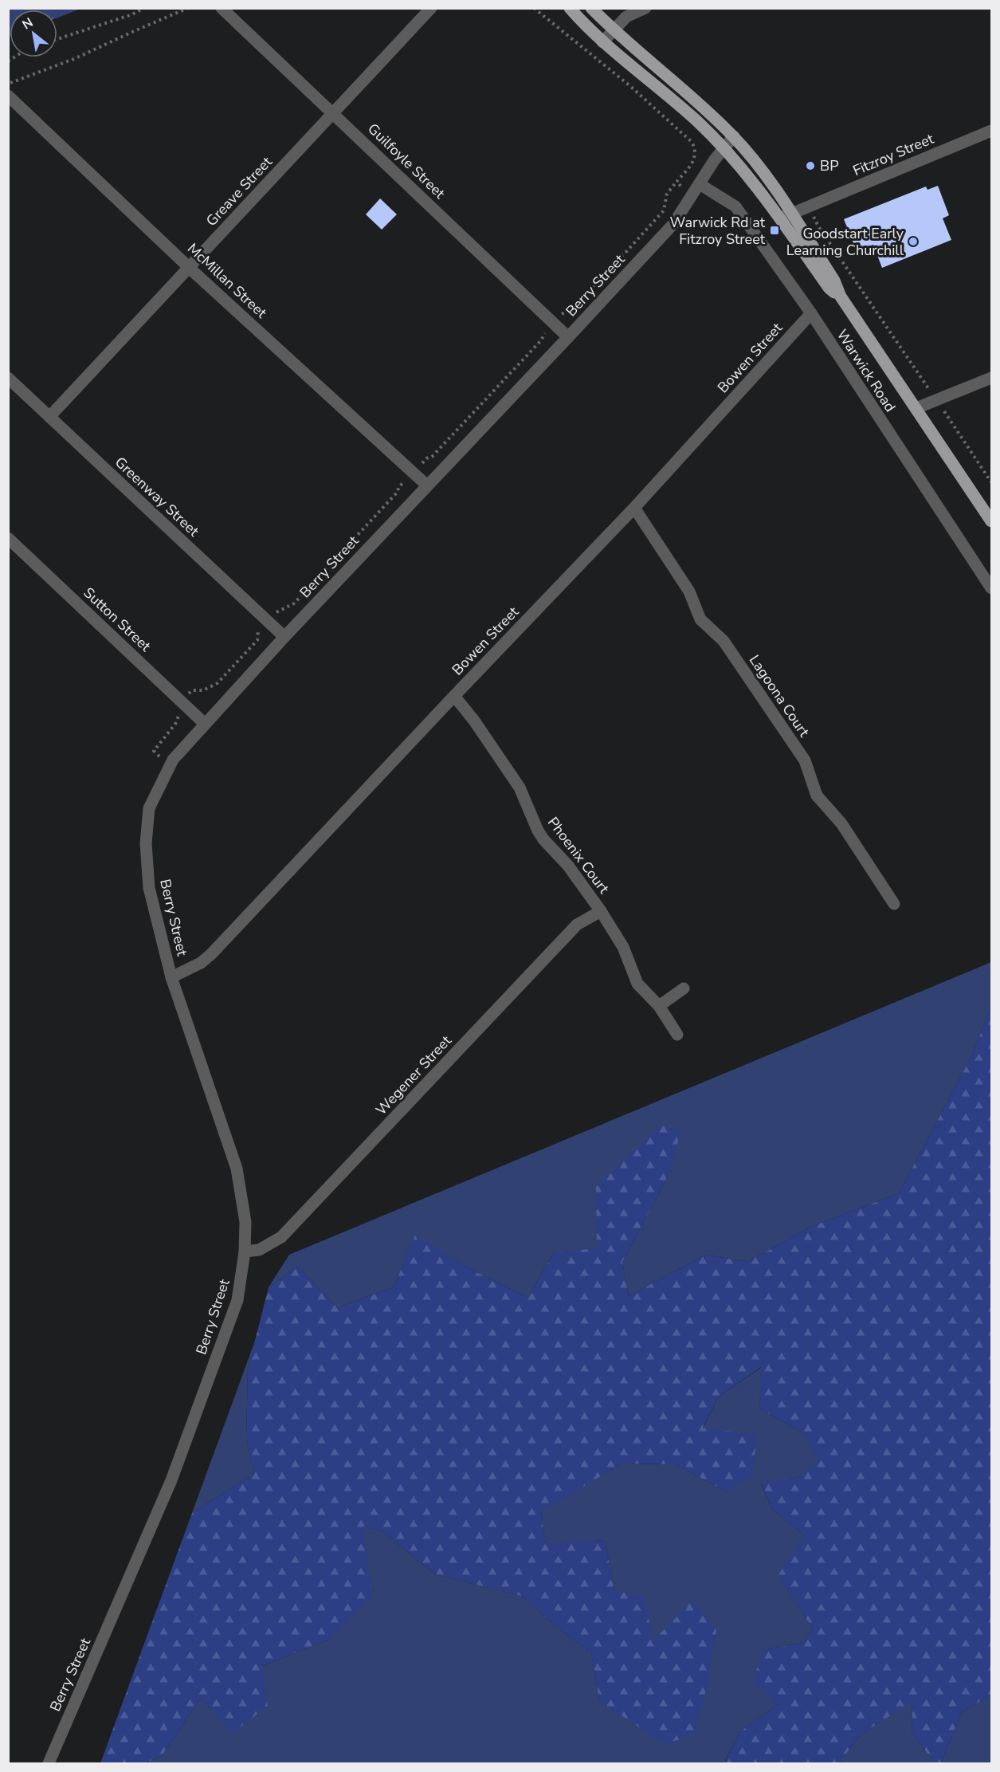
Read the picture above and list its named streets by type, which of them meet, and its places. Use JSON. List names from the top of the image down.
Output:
{
  "streets": {
    "main road": ["Warwick Road"],
    "street": [
      "Fitzroy Street",
      "Guilfoyle Street",
      "Greave Street",
      "McMillan Street",
      "Berry Street",
      "Bowen Street",
      "Greenway Street",
      "Sutton Street",
      "Lagoona Court",
      "Phoenix Court",
      "Wegener Street"
    ]
  },
  "crossings": [
    ["Fitzroy Street", "Warwick Road"],
    ["Guilfoyle Street", "Greave Street"],
    ["Guilfoyle Street", "Berry Street"],
    ["Greave Street", "McMillan Street"],
    ["Greave Street", "Greenway Street"],
    ["McMillan Street", "Berry Street"],
    ["Berry Street", "Bowen Street"],
    ["Berry Street", "Warwick Road"],
    ["Berry Street", "Greenway Street"],
    ["Berry Street", "Sutton Street"],
    ["Berry Street", "Wegener Street"],
    ["Bowen Street", "Warwick Road"],
    ["Bowen Street", "Lagoona Court"],
    ["Bowen Street", "Phoenix Court"],
    ["Phoenix Court", "Wegener Street"]
  ],
  "places": {
    "other": ["BP", "Goodstart Early Learning Churchill"],
    "transit": ["Warwick Rd at Fitzroy Street"]
  },
  "north": "top left"
}
